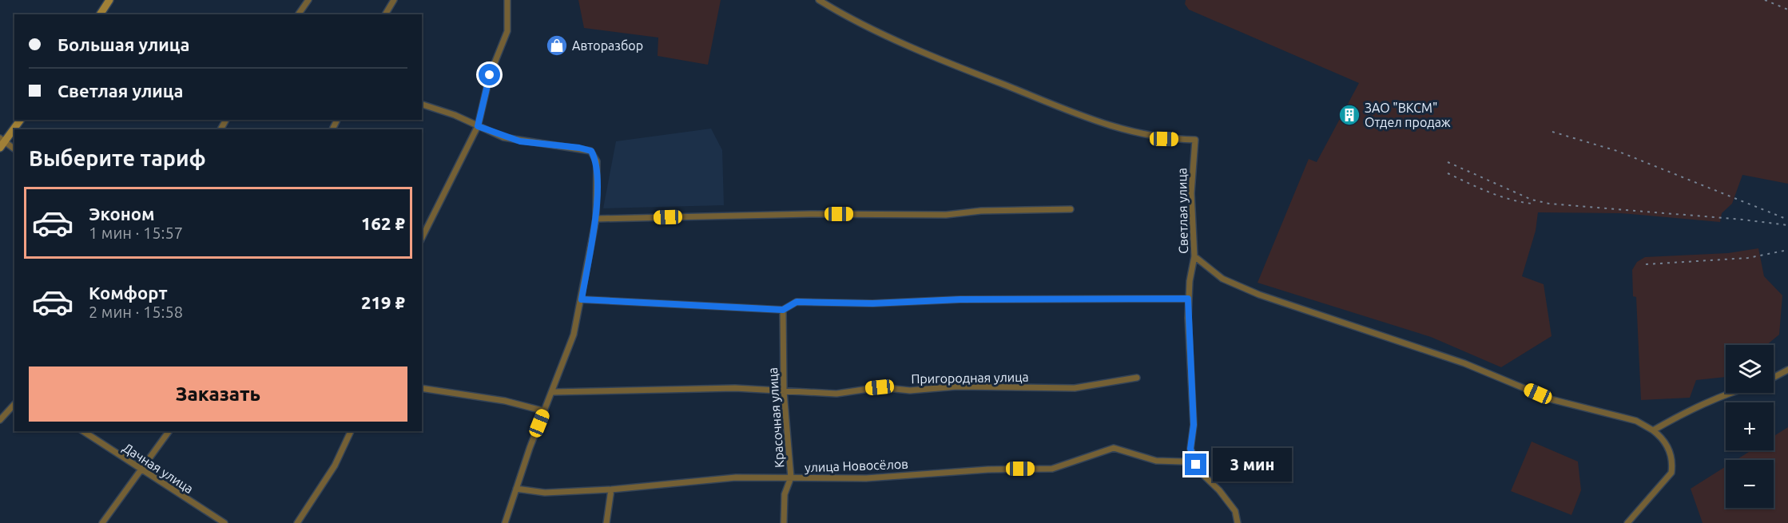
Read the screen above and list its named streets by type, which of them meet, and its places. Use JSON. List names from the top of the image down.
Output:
{
  "streets": {
    "street": [
      "Светлая улица",
      "Пригородная улица",
      "Красочная улица",
      "улица Новосёлов",
      "Дачная улица"
    ]
  },
  "crossings": [
    ["Светлая улица", "улица Новосёлов"],
    ["Пригородная улица", "Красочная улица"],
    ["Красочная улица", "улица Новосёлов"]
  ],
  "places": {
    "shop": ["Авторазбор"],
    "building": ["ЗАО \"ВКСМ\" Отдел продаж"]
  },
  "page": {
    "banner": ["Большая улица", "Светлая улица"],
    "heading": "Выберите тариф",
    "list": [
      {
        "name": "Эконом",
        "note": "1 мин · 15:57",
        "value": "162 ₽"
      },
      {
        "name": "Комфорт",
        "note": "2 мин · 15:58",
        "value": "219 ₽"
      }
    ],
    "map_buttons": ["+", "−"],
    "buttons": "Заказать",
    "bubble": "3 мин"
  }
}
